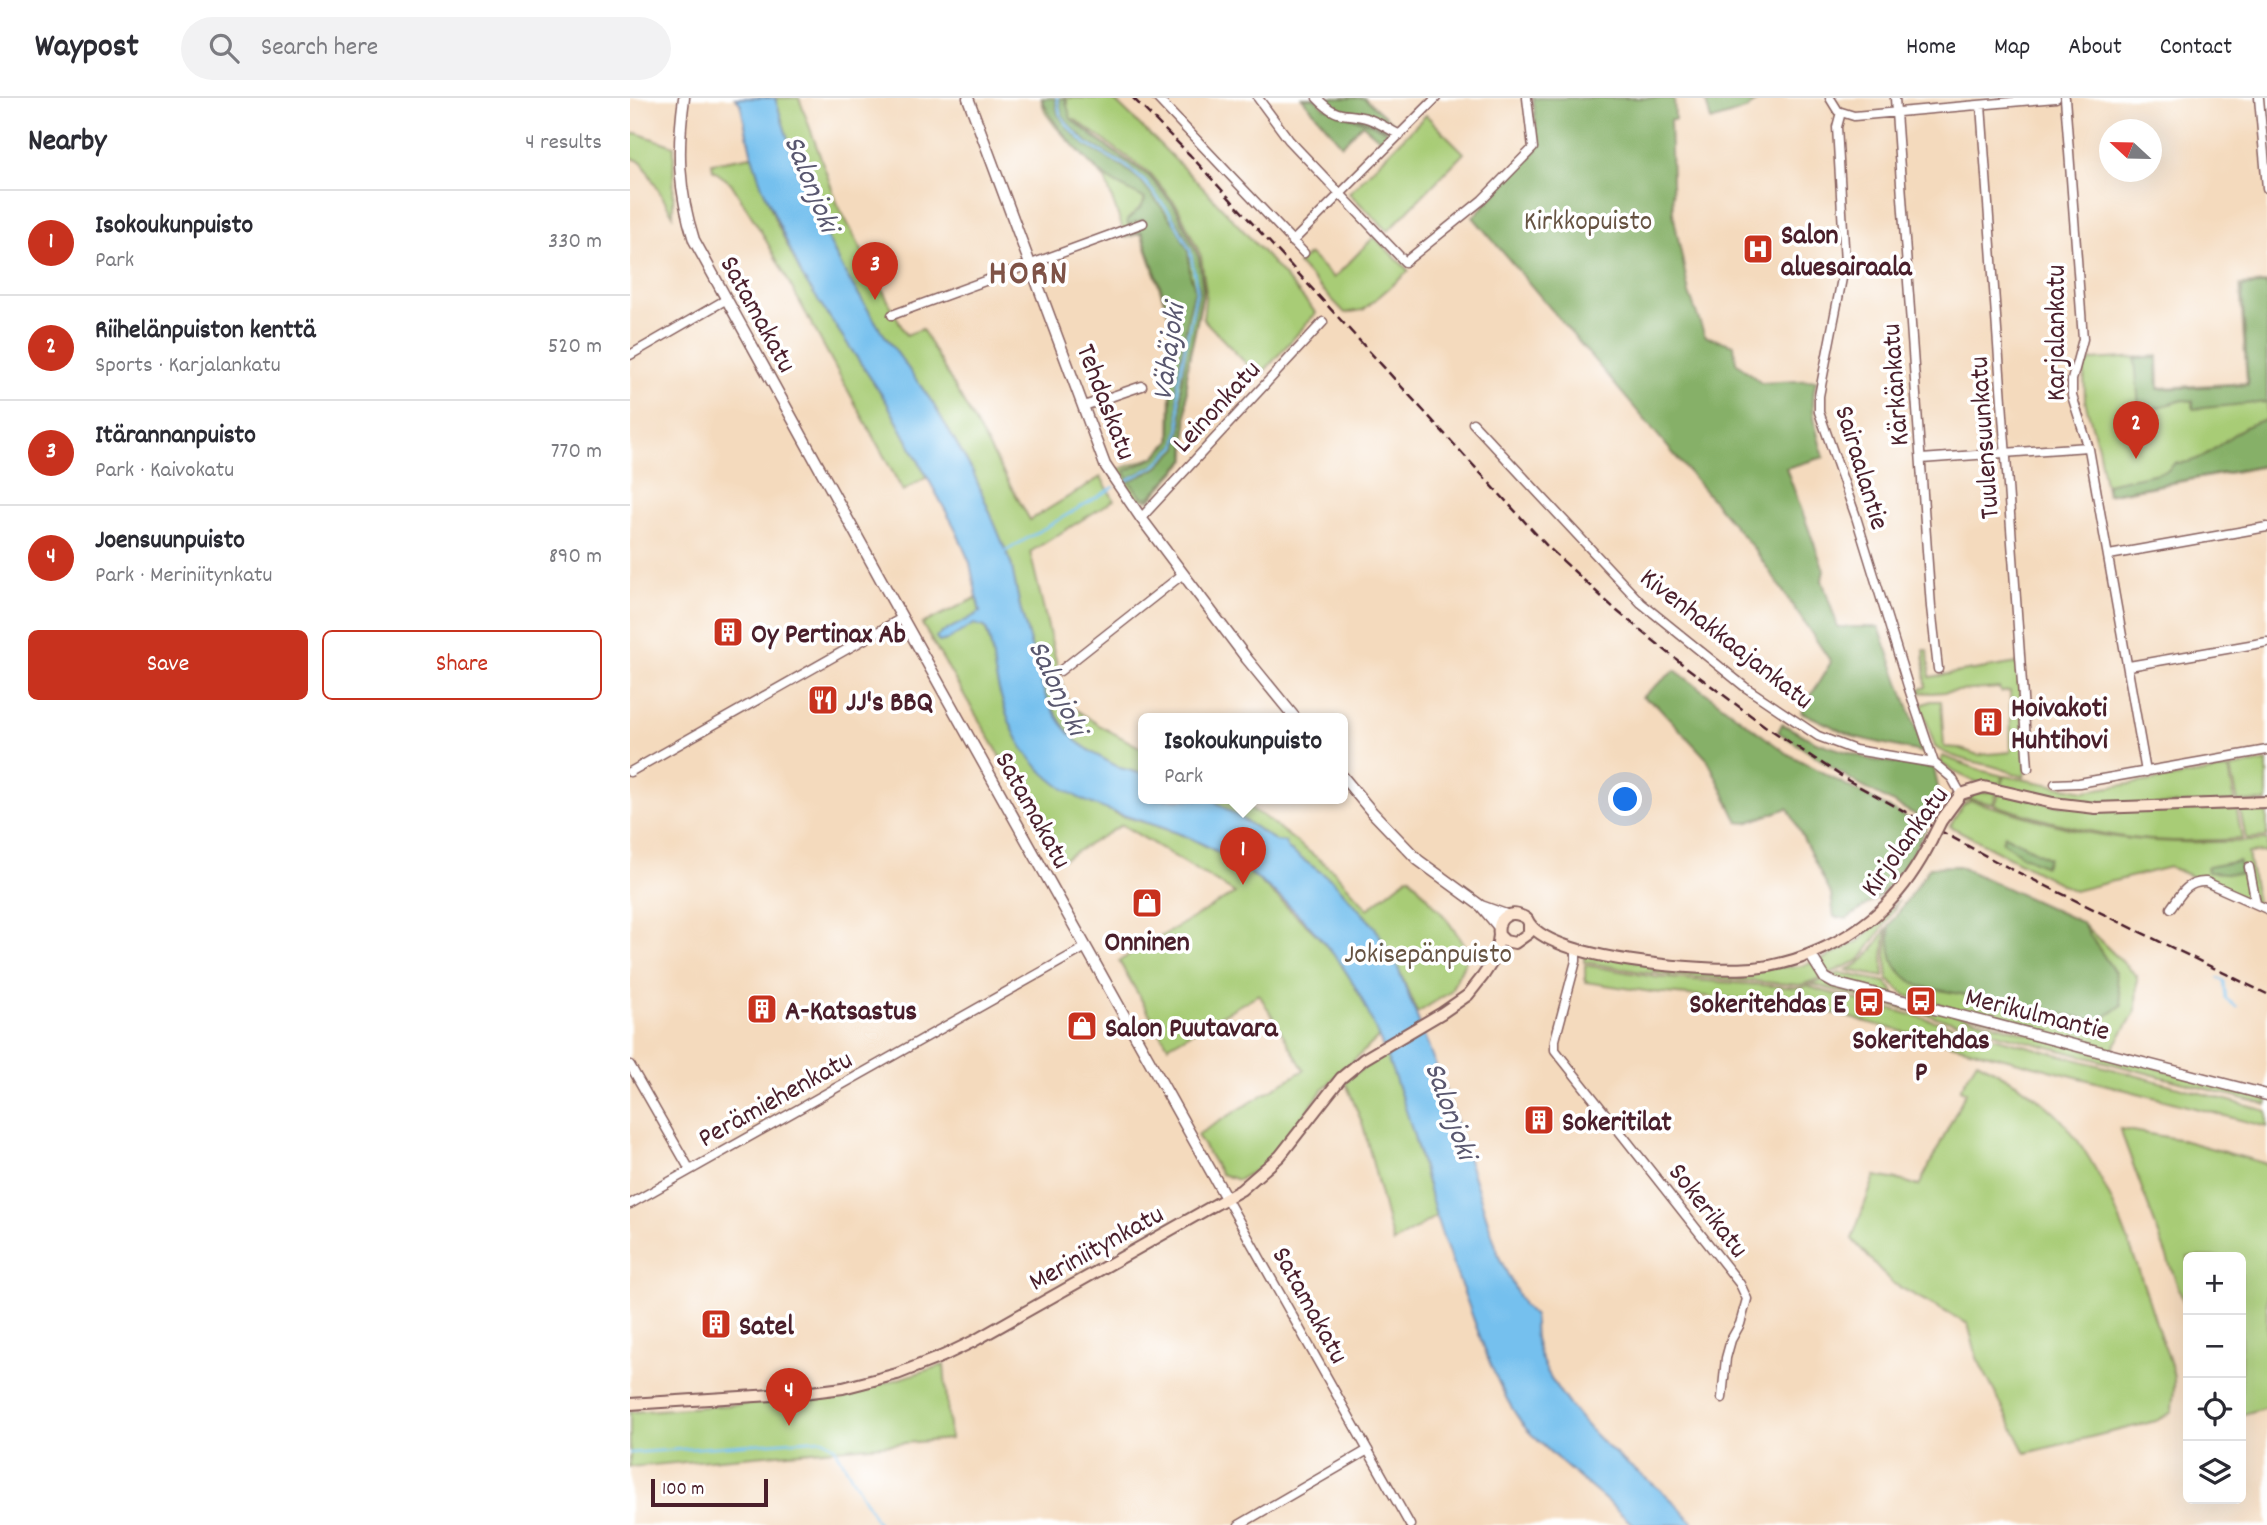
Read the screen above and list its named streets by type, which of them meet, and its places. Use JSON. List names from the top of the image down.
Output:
{
  "streets": {
    "main road": ["Kirjolankatu", "Meriniitynkatu"],
    "street": [
      "Satamakatu",
      "Karjalankatu",
      "Kärkänkatu",
      "Tehdaskatu",
      "Leinonkatu",
      "Tuulensuunkatu",
      "Sairaalantie",
      "Kivenhakkaajankatu",
      "Merikulmantie",
      "Perämiehenkatu",
      "Sokerikatu"
    ]
  },
  "crossings": [
    ["Satamakatu", "Perämiehenkatu"],
    ["Satamakatu", "Meriniitynkatu"],
    ["Tehdaskatu", "Leinonkatu"],
    ["Sairaalantie", "Kivenhakkaajankatu"],
    ["Kirjolankatu", "Merikulmantie"],
    ["Kirjolankatu", "Sokerikatu"],
    ["Kirjolankatu", "Meriniitynkatu"]
  ],
  "districts": ["HORN"],
  "water": ["Salonjoki", "Vähäjoki"],
  "parks": ["Kirkkopuisto", "Jokisepänpuisto"],
  "places": {
    "hospital": ["Salon aluesairaala"],
    "building": [
      "Oy Pertinax Ab",
      "Hoivakoti Huhtihovi",
      "A-Katsastus",
      "Sokeritilat",
      "Satel"
    ],
    "restaurant": ["JJ's BBQ"],
    "shop": ["Onninen", "Salon Puutavara"],
    "bus stop": ["Sokeritehdas P", "Sokeritehdas E"]
  },
  "scale_bar": "100 m",
  "north": "left",
  "page": {
    "header": "Waypost",
    "search": "Search here",
    "nav": [
      "Home",
      "Map",
      "About",
      "Contact"
    ],
    "heading": ["Nearby", "4 results"],
    "list": [
      {
        "mark": "1",
        "name": "Isokoukunpuisto",
        "note": "Park",
        "value": "330 m"
      },
      {
        "mark": "2",
        "name": "Riihelänpuiston kenttä",
        "note": "Sports · Karjalankatu",
        "value": "520 m"
      },
      {
        "mark": "3",
        "name": "Itärannanpuisto",
        "note": "Park · Kaivokatu",
        "value": "770 m"
      },
      {
        "mark": "4",
        "name": "Joensuunpuisto",
        "note": "Park · Meriniitynkatu",
        "value": "890 m"
      }
    ],
    "pins": [
      "3",
      "2",
      "1",
      "4"
    ],
    "buttons": ["Save", "Share"],
    "popup": ["Isokoukunpuisto", "Park"],
    "map_buttons": ["+", "−"],
    "scale": "100 m"
  }
}
